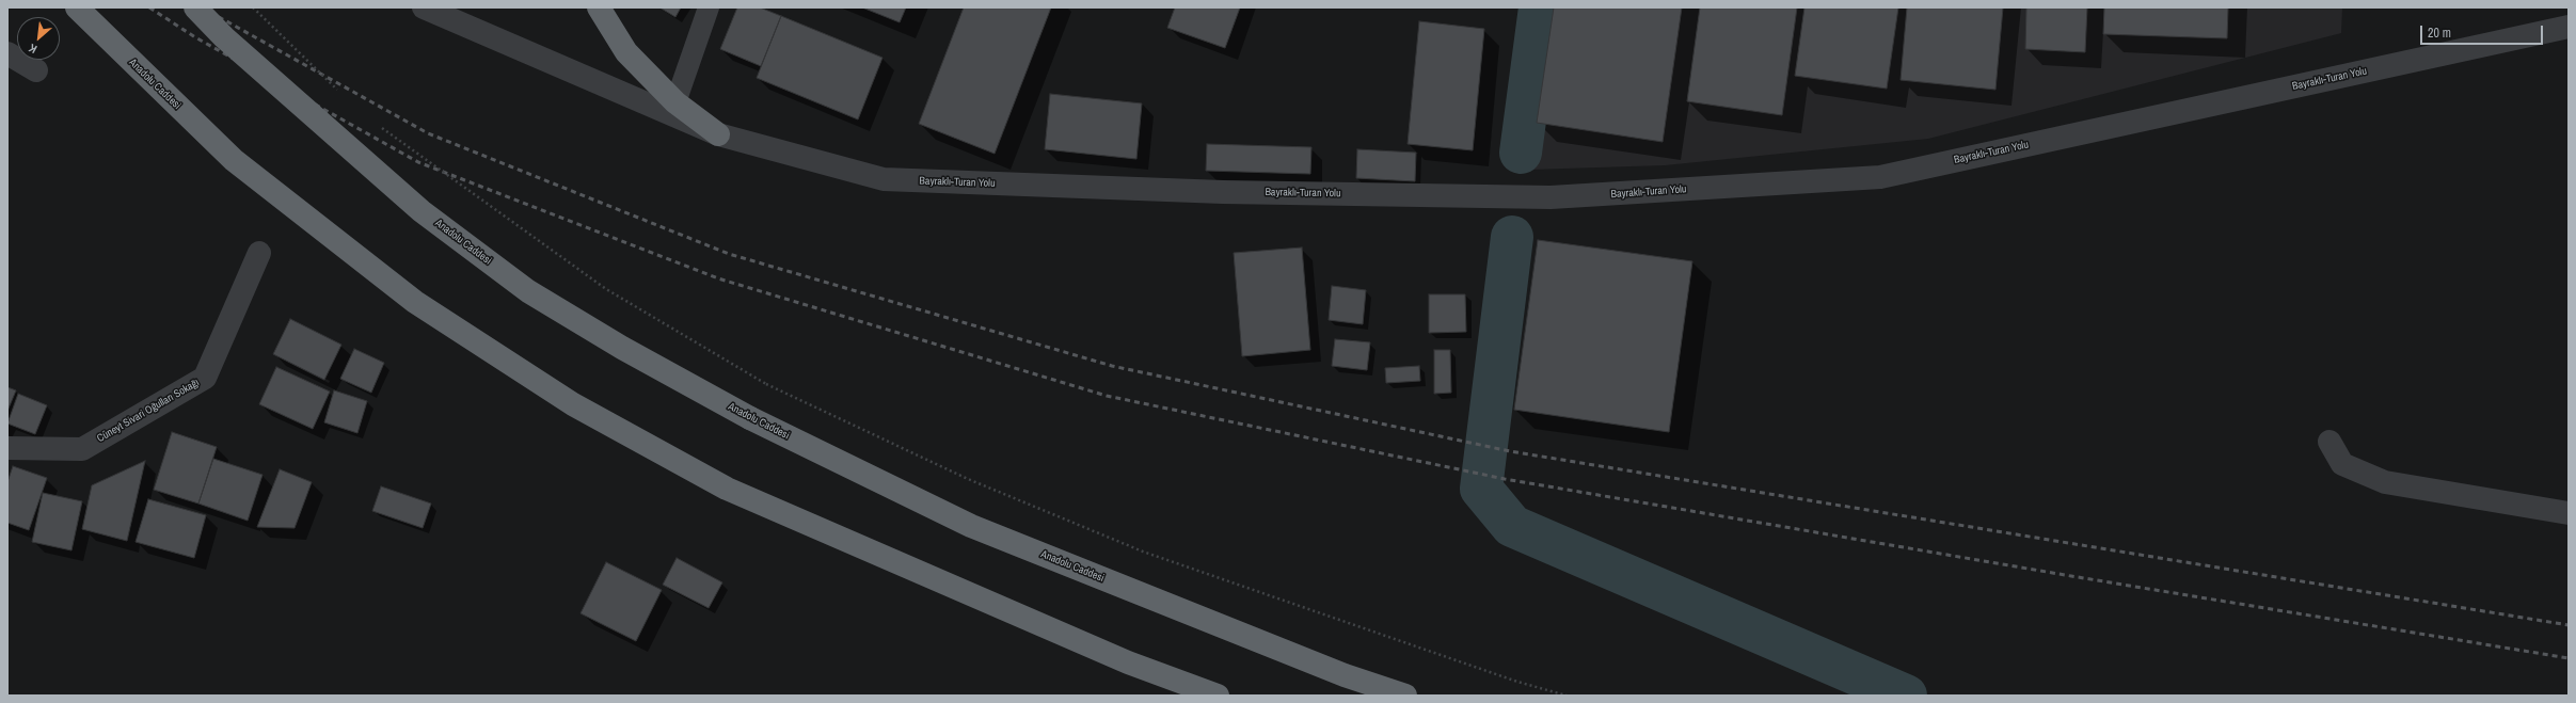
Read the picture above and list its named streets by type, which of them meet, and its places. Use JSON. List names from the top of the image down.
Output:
{
  "streets": {
    "highway": ["Anadolu Caddesi"],
    "street": ["Bayraklı-Turan Yolu", "Cüneyt Sivari Oğulları Sokağı"]
  },
  "scale_bar": "20 m",
  "north": "bottom left"
}
